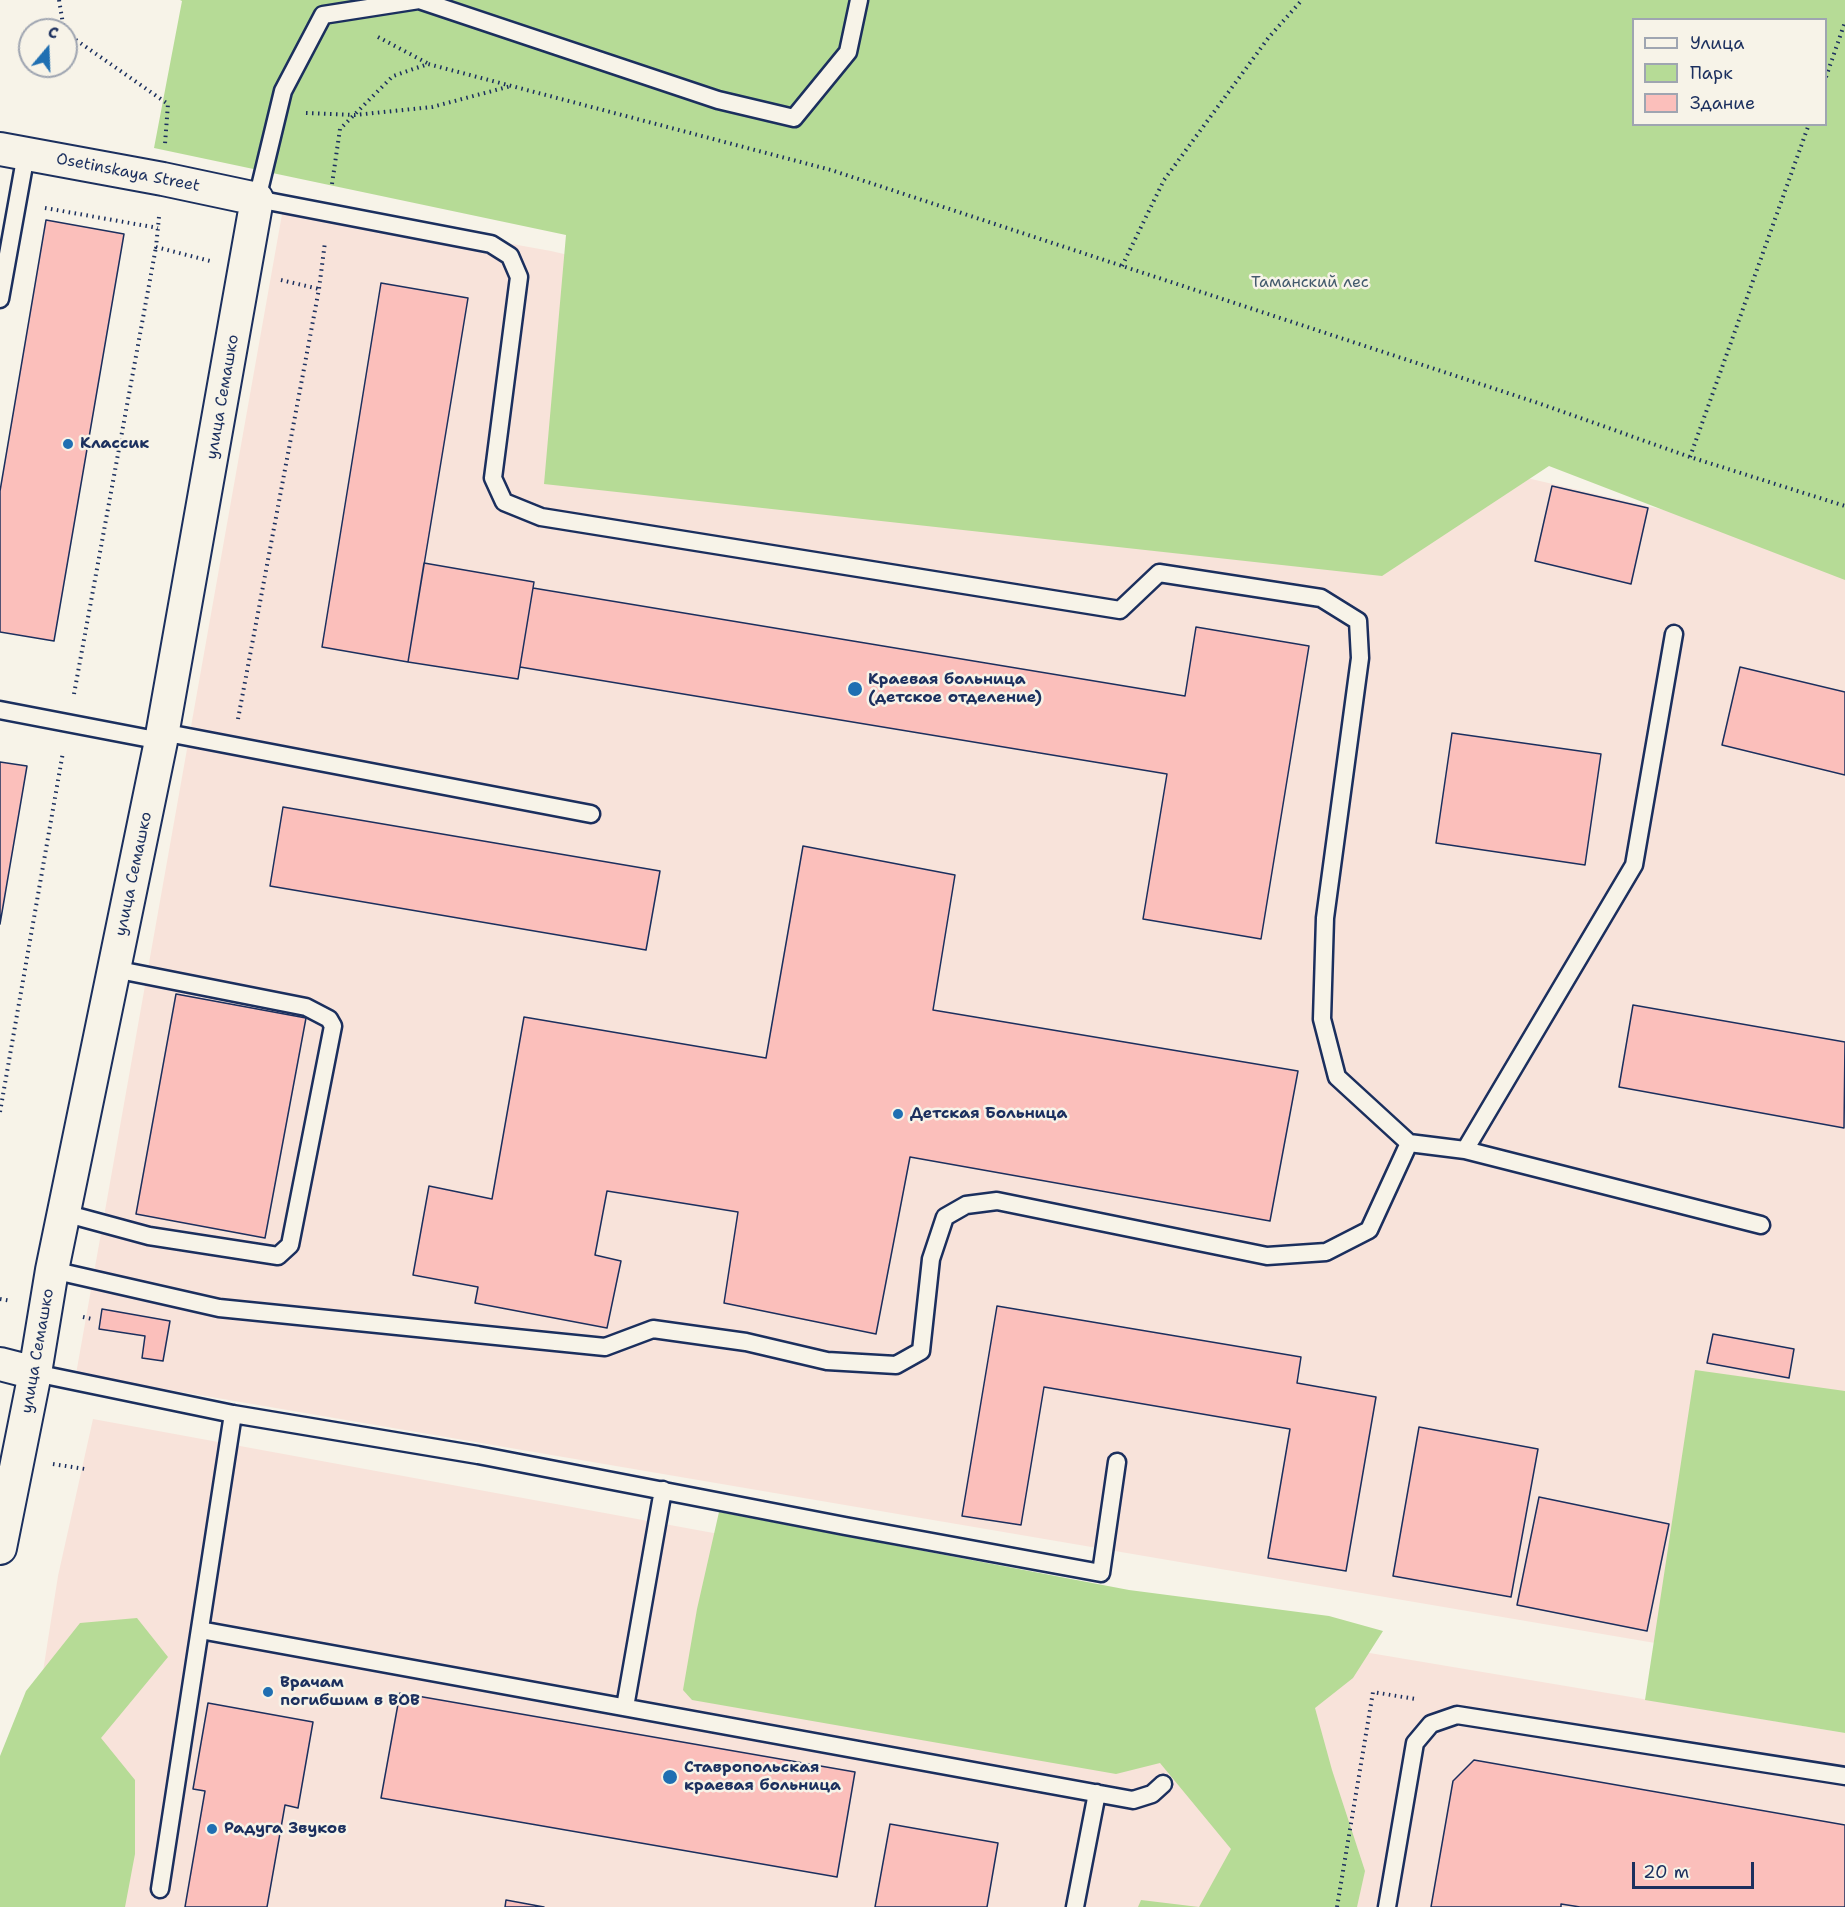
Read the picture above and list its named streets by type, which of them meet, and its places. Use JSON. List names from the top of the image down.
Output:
{
  "streets": {
    "street": ["Osetinskaya Street", "улица Семашко"]
  },
  "crossings": [
    ["Osetinskaya Street", "улица Семашко"]
  ],
  "parks": ["Таманский лес"],
  "places": [
    "Классик",
    "Краевая больница (детское отделение)",
    "Детская Больница",
    "Врачам погибшим в ВОВ",
    "Ставропольская краевая больница",
    "Радуга Звуков"
  ],
  "legend": ["Улица", "Парк", "Здание"],
  "scale_bar": "20 m",
  "north": "top"
}
